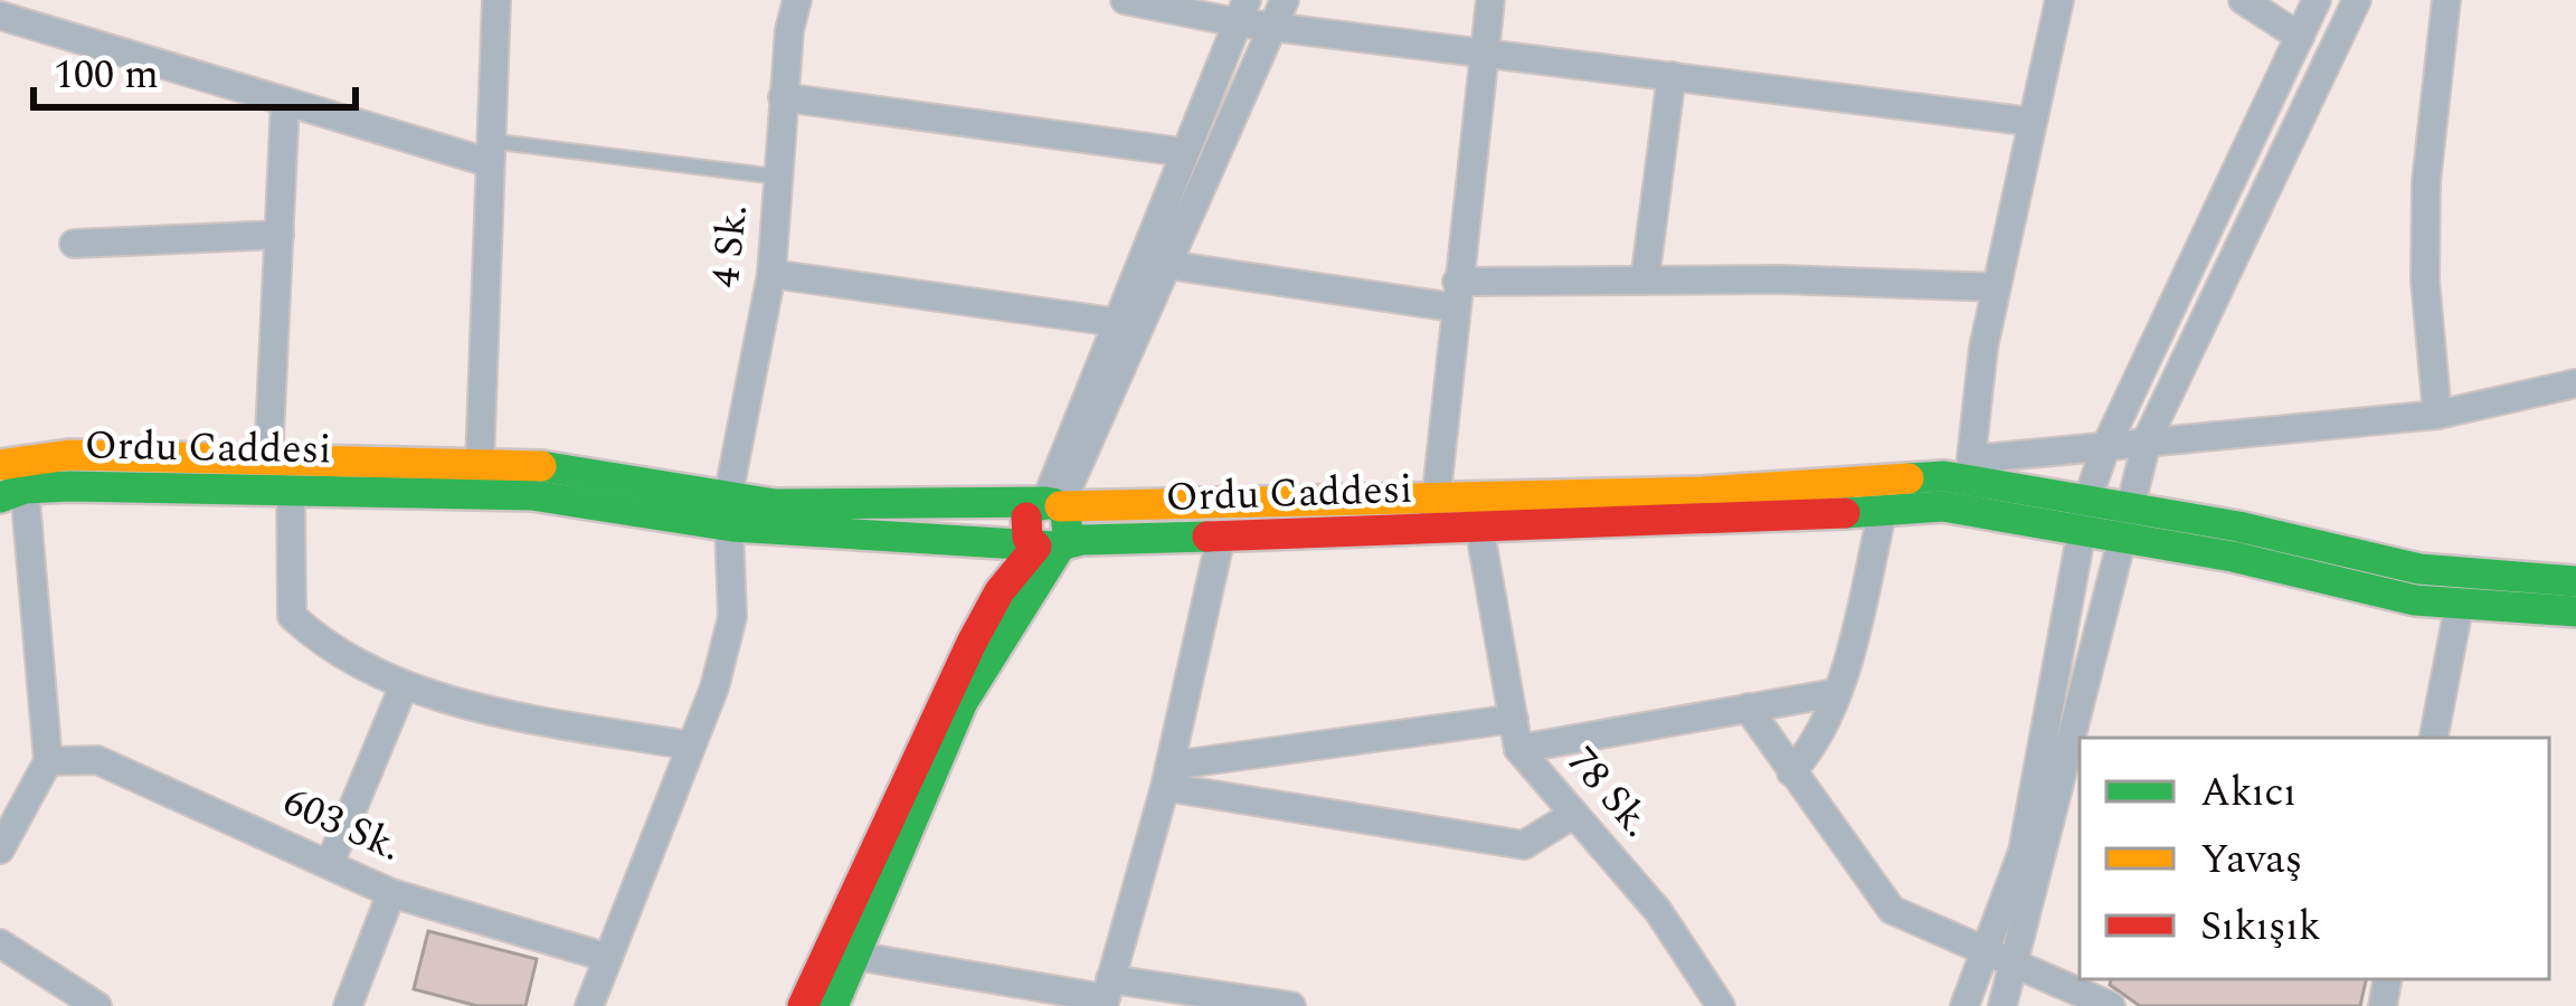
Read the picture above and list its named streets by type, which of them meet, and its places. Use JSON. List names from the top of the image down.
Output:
{
  "streets": {
    "main road": ["Ordu Caddesi"],
    "street": ["4 Sk.", "78 Sk.", "603 Sk."]
  },
  "crossings": [
    ["4 Sk.", "Ordu Caddesi"],
    ["4 Sk.", "603 Sk."],
    ["Ordu Caddesi", "78 Sk."]
  ],
  "legend": ["Akıcı", "Yavaş", "Sıkışık"],
  "scale_bar": "100 m"
}
